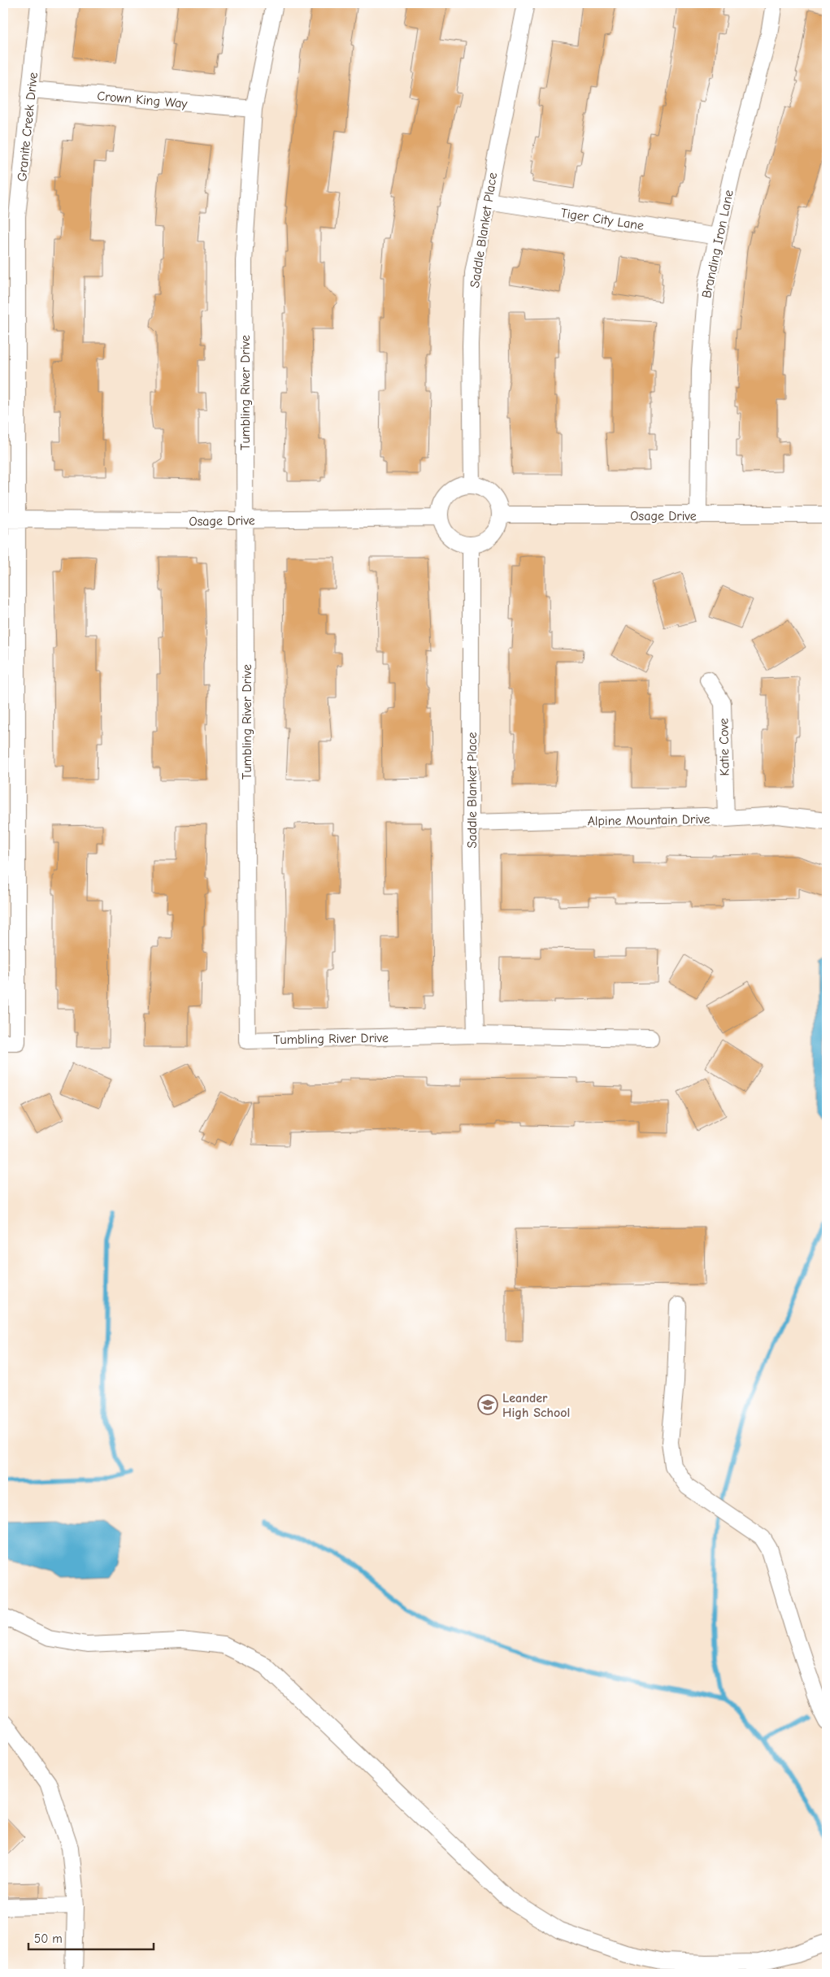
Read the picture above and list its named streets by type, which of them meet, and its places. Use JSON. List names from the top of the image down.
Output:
{
  "streets": {
    "street": [
      "Crown King Way",
      "Granite Creek Drive",
      "Tiger City Lane",
      "Saddle Blanket Place",
      "Branding Iron Lane",
      "Tumbling River Drive",
      "Osage Drive",
      "Katie Cove",
      "Alpine Mountain Drive"
    ]
  },
  "crossings": [
    ["Crown King Way", "Granite Creek Drive"],
    ["Crown King Way", "Tumbling River Drive"],
    ["Granite Creek Drive", "Osage Drive"],
    ["Tiger City Lane", "Saddle Blanket Place"],
    ["Tiger City Lane", "Branding Iron Lane"],
    ["Saddle Blanket Place", "Tumbling River Drive"],
    ["Saddle Blanket Place", "Osage Drive"],
    ["Saddle Blanket Place", "Alpine Mountain Drive"],
    ["Branding Iron Lane", "Osage Drive"],
    ["Tumbling River Drive", "Osage Drive"],
    ["Katie Cove", "Alpine Mountain Drive"]
  ],
  "places": {
    "school or university": ["Leander High School"]
  },
  "scale_bar": "50 m"
}
